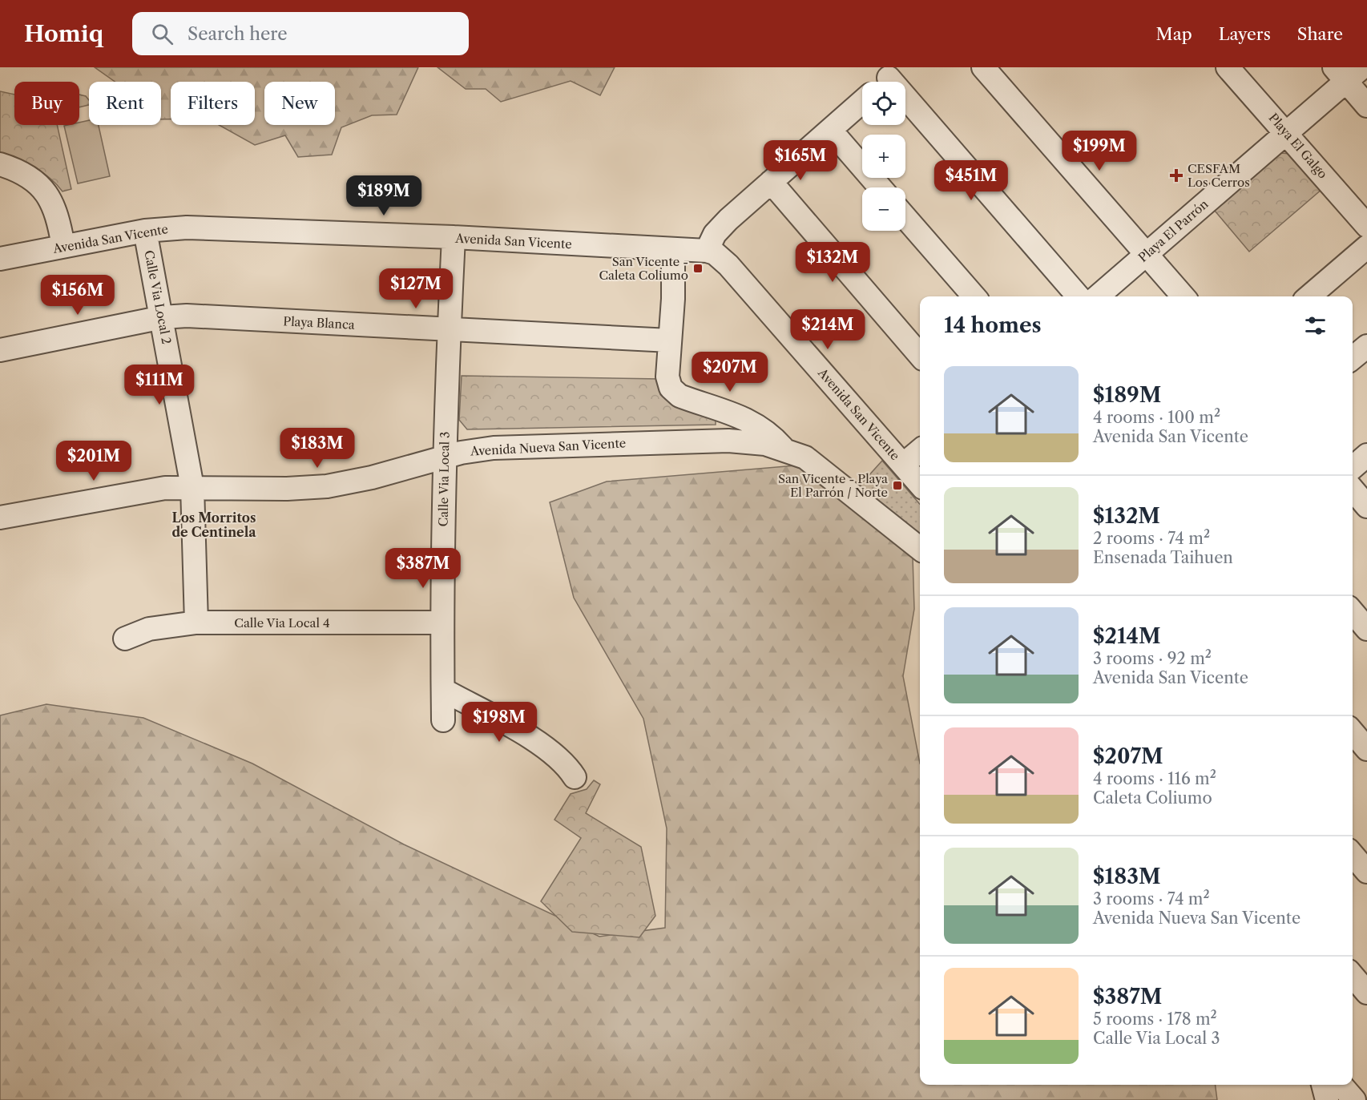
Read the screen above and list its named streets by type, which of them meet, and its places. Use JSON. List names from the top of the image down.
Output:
{
  "streets": {
    "street": [
      "Playa El Galgo",
      "Playa El Parrón",
      "Avenida San Vicente",
      "Calle Via Local 2",
      "Playa Blanca",
      "Avenida Nueva San Vicente",
      "Calle Via Local 3",
      "Calle Via Local 4"
    ]
  },
  "crossings": [
    ["Playa El Galgo", "Playa El Parrón"],
    ["Avenida San Vicente", "Calle Via Local 2"],
    ["Avenida San Vicente", "Calle Via Local 3"],
    ["Calle Via Local 2", "Playa Blanca"],
    ["Calle Via Local 2", "Avenida Nueva San Vicente"],
    ["Calle Via Local 2", "Calle Via Local 4"],
    ["Playa Blanca", "Calle Via Local 3"],
    ["Avenida Nueva San Vicente", "Calle Via Local 3"],
    ["Calle Via Local 3", "Calle Via Local 4"]
  ],
  "districts": ["Los Morritos de Centinela"],
  "places": {
    "health": ["CESFAM Los Cerros"],
    "transit": ["San Vicente - Caleta Coliumo", "San Vicente - Playa El Parrón / Norte"]
  },
  "page": {
    "header": "Homiq",
    "search": "Search here",
    "nav": ["Map", "Layers", "Share"],
    "map_buttons": ["+", "−"],
    "chip": [
      "Buy",
      "Rent",
      "Filters",
      "New"
    ],
    "price": [
      "$199M",
      "$165M",
      "$451M",
      "$189M",
      "$132M",
      "$127M",
      "$156M",
      "$214M",
      "$207M",
      "$111M",
      "$183M",
      "$201M",
      "$387M",
      "$198M"
    ],
    "heading": "14 homes",
    "list": [
      {
        "name": "$189M",
        "note": "4 rooms · 100 m² · Avenida San Vicente"
      },
      {
        "name": "$132M",
        "note": "2 rooms · 74 m² · Ensenada Taihuen"
      },
      {
        "name": "$214M",
        "note": "3 rooms · 92 m² · Avenida San Vicente"
      },
      {
        "name": "$207M",
        "note": "4 rooms · 116 m² · Caleta Coliumo"
      },
      {
        "name": "$183M",
        "note": "3 rooms · 74 m² · Avenida Nueva San Vicente"
      },
      {
        "name": "$387M",
        "note": "5 rooms · 178 m² · Calle Via Local 3"
      }
    ]
  }
}
